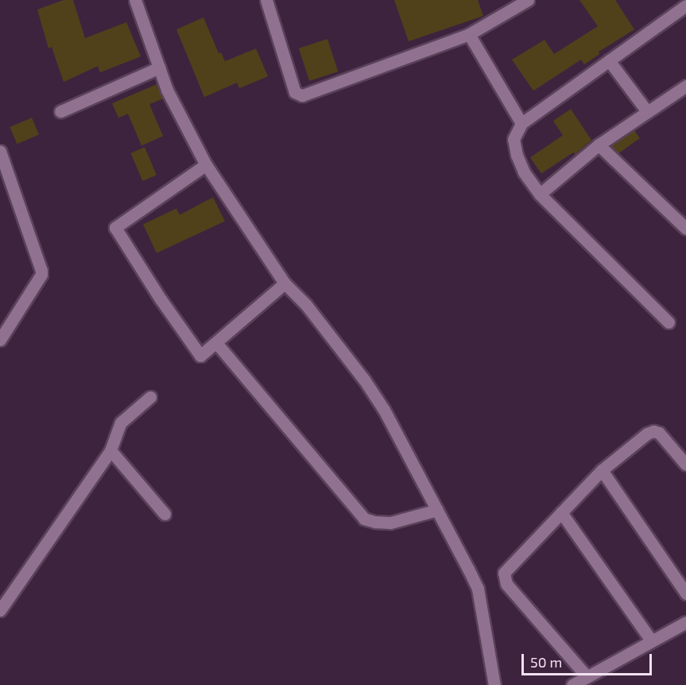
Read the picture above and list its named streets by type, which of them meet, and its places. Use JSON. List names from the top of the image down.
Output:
{
  "scale_bar": "50 m"
}
